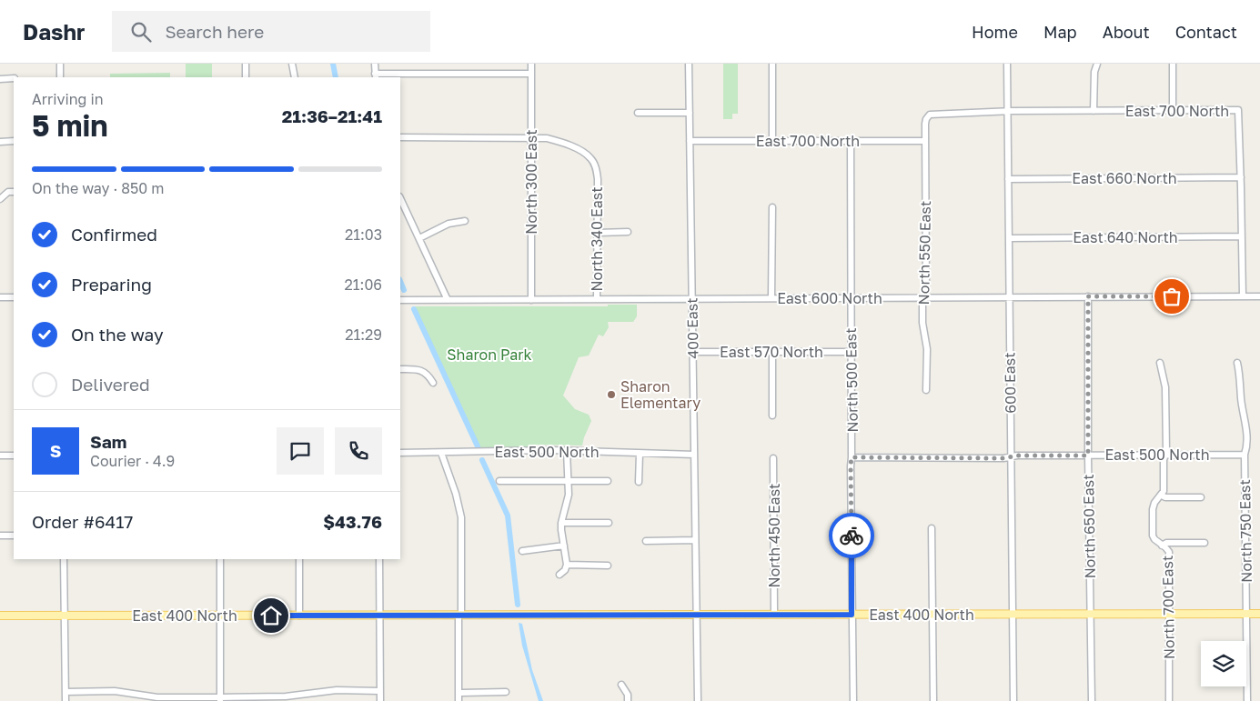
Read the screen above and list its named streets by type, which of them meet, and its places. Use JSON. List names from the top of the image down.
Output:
{
  "streets": {
    "main road": ["East 400 North"],
    "street": [
      "East 700 North",
      "East 660 North",
      "North 300 East",
      "East 640 North",
      "North 340 East",
      "North 550 East",
      "East 600 North",
      "400 East",
      "East 570 North",
      "North 500 East",
      "600 East",
      "East 500 North",
      "North 650 East",
      "North 750 East",
      "North 450 East",
      "North 700 East"
    ]
  },
  "crossings": [
    ["East 700 North", "East 660 North"],
    ["East 700 North", "North 550 East"],
    ["East 700 North", "400 East"],
    ["East 700 North", "North 500 East"],
    ["East 700 North", "600 East"],
    ["East 660 North", "600 East"],
    ["North 300 East", "North 340 East"],
    ["North 300 East", "East 600 North"],
    ["East 640 North", "600 East"],
    ["North 340 East", "East 600 North"],
    ["North 550 East", "East 600 North"],
    ["East 600 North", "400 East"],
    ["East 600 North", "North 500 East"],
    ["East 600 North", "600 East"],
    ["East 600 North", "North 650 East"],
    ["400 East", "East 570 North"],
    ["400 East", "East 500 North"],
    ["400 East", "East 400 North"],
    ["East 570 North", "North 500 East"],
    ["North 500 East", "East 500 North"],
    ["North 500 East", "East 400 North"],
    ["600 East", "East 500 North"],
    ["600 East", "East 400 North"],
    ["East 500 North", "North 650 East"],
    ["East 500 North", "North 750 East"],
    ["East 500 North", "North 700 East"],
    ["North 650 East", "East 400 North"],
    ["North 750 East", "East 400 North"],
    ["North 450 East", "East 400 North"],
    ["North 700 East", "East 400 North"]
  ],
  "parks": ["Sharon Park"],
  "places": ["Sharon Elementary"],
  "page": {
    "header": "Dashr",
    "search": "Search here",
    "nav": [
      "Home",
      "Map",
      "About",
      "Contact"
    ],
    "heading": ["5 min", "Arriving in", "21:36–21:41"],
    "panel": [
      "Sam",
      "Courier · 4.9",
      "Order #6417",
      "$43.76"
    ],
    "bar": "On the way · 850 m",
    "list": [
      ["Confirmed", "21:03"],
      ["Preparing", "21:06"],
      ["On the way", "21:29"],
      "Delivered"
    ],
    "round": "S"
  }
}
